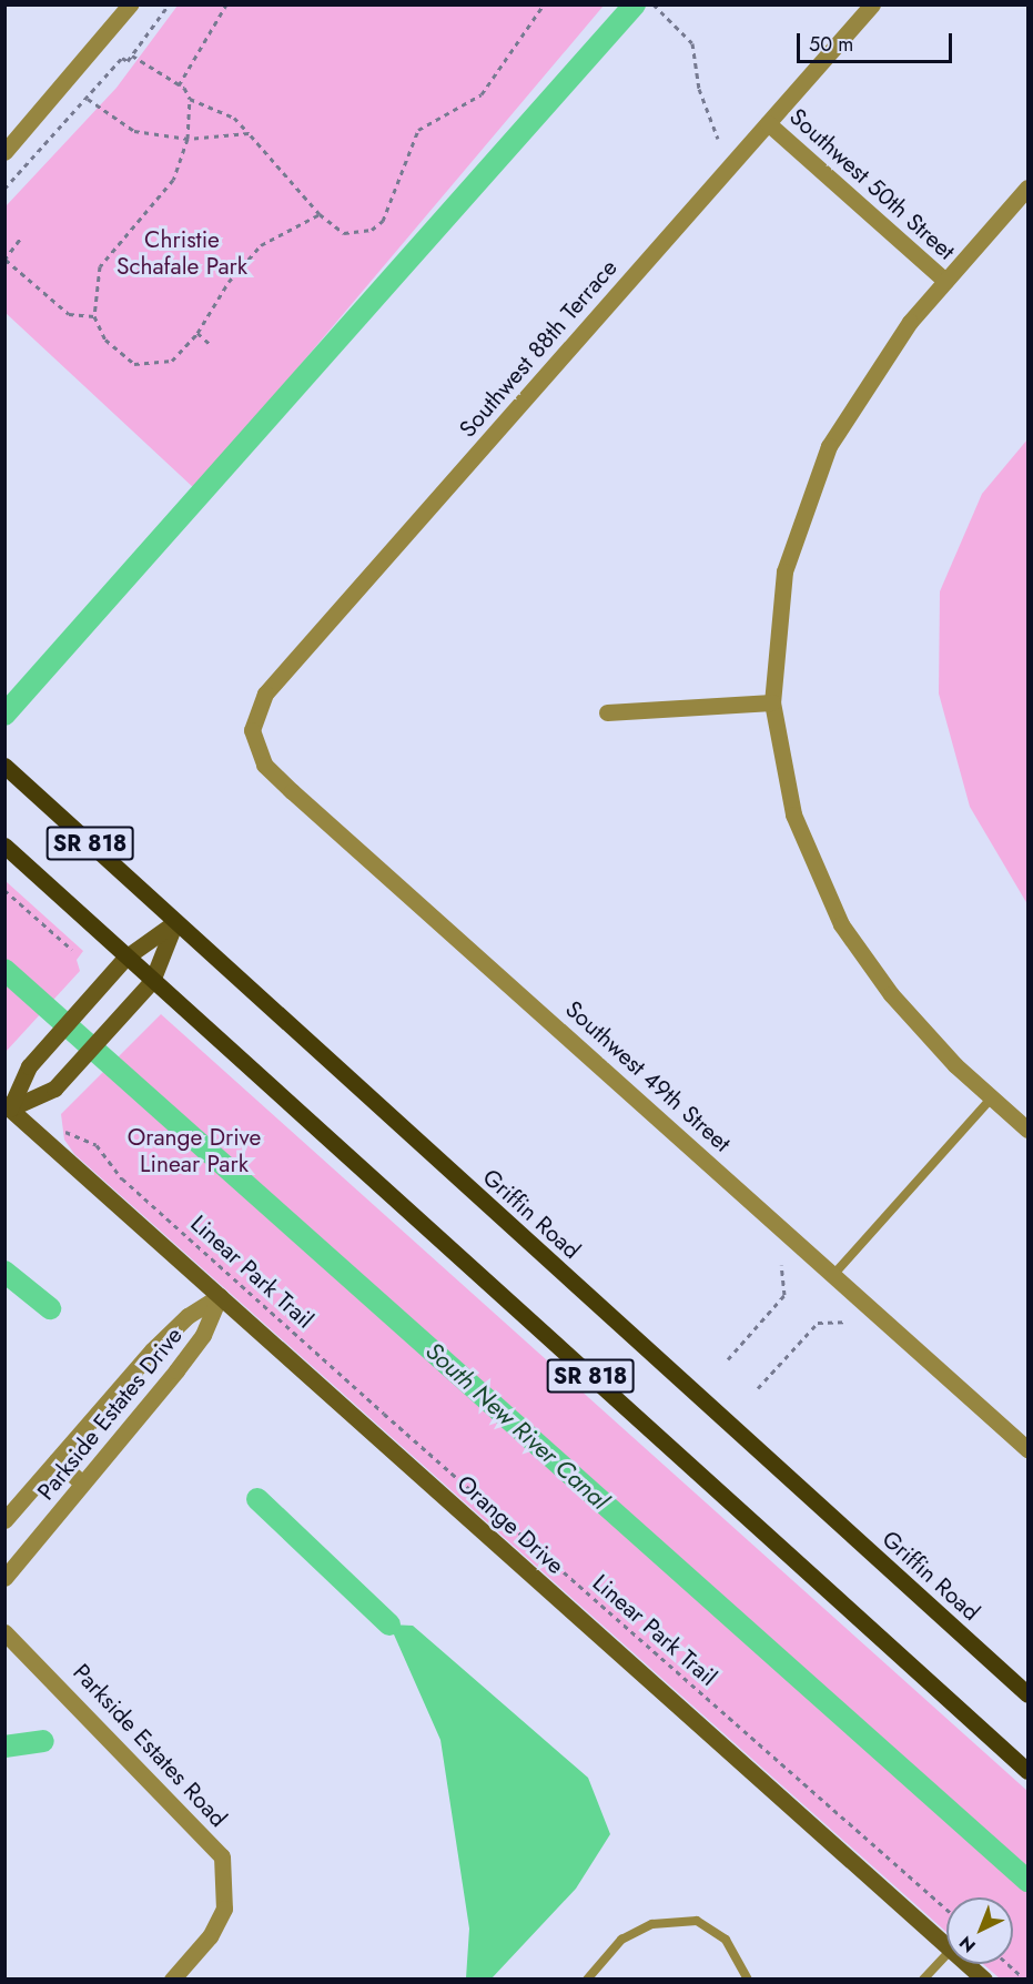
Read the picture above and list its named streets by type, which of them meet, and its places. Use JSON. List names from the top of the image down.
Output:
{
  "streets": {
    "main road": ["SR 818", "Griffin Road"],
    "street": [
      "Southwest 50th Street",
      "Southwest 88th Terrace",
      "Southwest 49th Street",
      "Parkside Estates Drive",
      "Orange Drive",
      "Parkside Estates Road"
    ],
    "path": ["Linear Park Trail"]
  },
  "crossings": [
    ["Southwest 50th Street", "Southwest 88th Terrace"],
    ["Southwest 88th Terrace", "Southwest 49th Street"],
    ["Parkside Estates Drive", "Orange Drive"]
  ],
  "water": ["South New River Canal"],
  "parks": ["Christie Schafale Park", "Orange Drive Linear Park"],
  "scale_bar": "50 m",
  "north": "bottom left"
}
